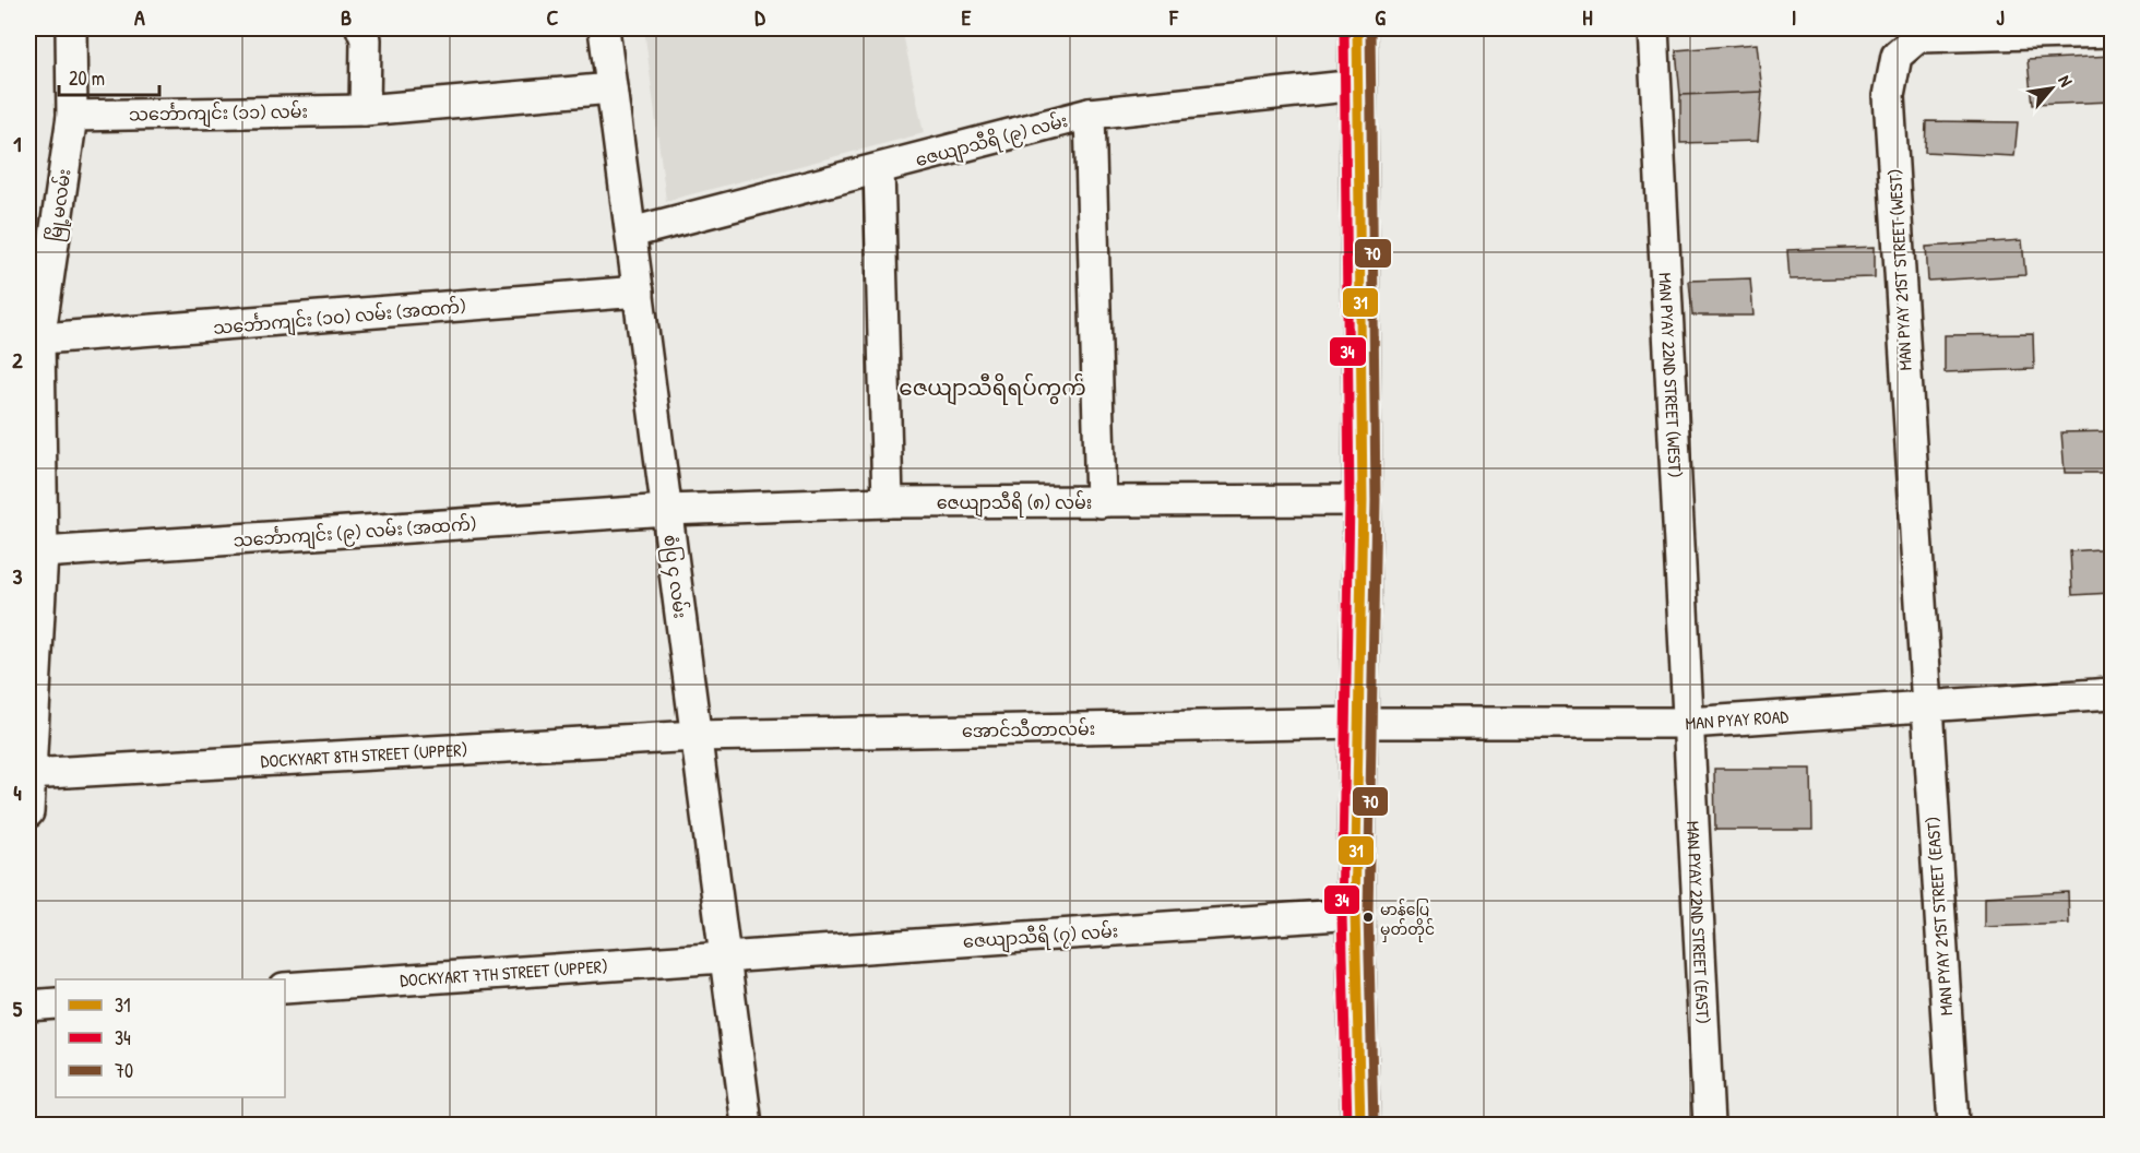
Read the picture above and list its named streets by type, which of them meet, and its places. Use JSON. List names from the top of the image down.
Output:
{
  "streets": {
    "street": [
      "သင်္ဘောကျင်း (၁၁) လမ်း",
      "ဇေယျာသီရိ (၉) လမ်း",
      "မြို့မလမ်း",
      "MAN PYAY 21ST STREET (WEST)",
      "သင်္ဘောကျင်း (၁၀) လမ်း (အထက်)",
      "MAN PYAY 22ND STREET (WEST)",
      "ဇေယျာသီရိ (၈) လမ်း",
      "သင်္ဘောကျင်း (၉) လမ်း (အထက်)",
      "စံပြ ၄ လမ်း",
      "MAN PYAY ROAD",
      "အောင်သီတာလမ်း",
      "DOCKYART 8TH STREET (UPPER)",
      "MAN PYAY 21ST STREET (EAST)",
      "MAN PYAY 22ND STREET (EAST)",
      "ဇေယျာသီရိ (၇) လမ်း",
      "DOCKYART 7TH STREET (UPPER)"
    ]
  },
  "crossings": [
    ["သင်္ဘောကျင်း (၁၁) လမ်း", "မြို့မလမ်း"],
    ["သင်္ဘောကျင်း (၁၁) လမ်း", "စံပြ ၄ လမ်း"],
    ["ဇေယျာသီရိ (၉) လမ်း", "စံပြ ၄ လမ်း"],
    ["မြို့မလမ်း", "သင်္ဘောကျင်း (၁၀) လမ်း (အထက်)"],
    ["မြို့မလမ်း", "သင်္ဘောကျင်း (၉) လမ်း (အထက်)"],
    ["မြို့မလမ်း", "DOCKYART 8TH STREET (UPPER)"],
    ["MAN PYAY 21ST STREET (WEST)", "MAN PYAY ROAD"],
    ["MAN PYAY 21ST STREET (WEST)", "MAN PYAY 21ST STREET (EAST)"],
    ["သင်္ဘောကျင်း (၁၀) လမ်း (အထက်)", "စံပြ ၄ လမ်း"],
    ["MAN PYAY 22ND STREET (WEST)", "MAN PYAY ROAD"],
    ["MAN PYAY 22ND STREET (WEST)", "MAN PYAY 22ND STREET (EAST)"],
    ["ဇေယျာသီရိ (၈) လမ်း", "သင်္ဘောကျင်း (၉) လမ်း (အထက်)"],
    ["ဇေယျာသီရိ (၈) လမ်း", "စံပြ ၄ လမ်း"],
    ["သင်္ဘောကျင်း (၉) လမ်း (အထက်)", "စံပြ ၄ လမ်း"],
    ["စံပြ ၄ လမ်း", "အောင်သီတာလမ်း"],
    ["စံပြ ၄ လမ်း", "DOCKYART 8TH STREET (UPPER)"],
    ["စံပြ ၄ လမ်း", "ဇေယျာသီရိ (၇) လမ်း"],
    ["စံပြ ၄ လမ်း", "DOCKYART 7TH STREET (UPPER)"],
    ["MAN PYAY ROAD", "အောင်သီတာလမ်း"],
    ["MAN PYAY ROAD", "MAN PYAY 21ST STREET (EAST)"],
    ["MAN PYAY ROAD", "MAN PYAY 22ND STREET (EAST)"],
    ["အောင်သီတာလမ်း", "DOCKYART 8TH STREET (UPPER)"],
    ["ဇေယျာသီရိ (၇) လမ်း", "DOCKYART 7TH STREET (UPPER)"]
  ],
  "districts": ["ဇေယျာသီရိရပ်ကွက်"],
  "places": ["မာန်ပြေ မှတ်တိုင်"],
  "lines": ["transit line 31", "transit line 34", "transit line 70"],
  "legend": ["31", "34", "70"],
  "scale_bar": "20 m",
  "north": "top right",
  "grid": {
    "columns": [
      "A",
      "B",
      "C",
      "D",
      "E",
      "F",
      "G",
      "H",
      "I",
      "J"
    ],
    "rows": [
      "1",
      "2",
      "3",
      "4",
      "5"
    ]
  }
}
